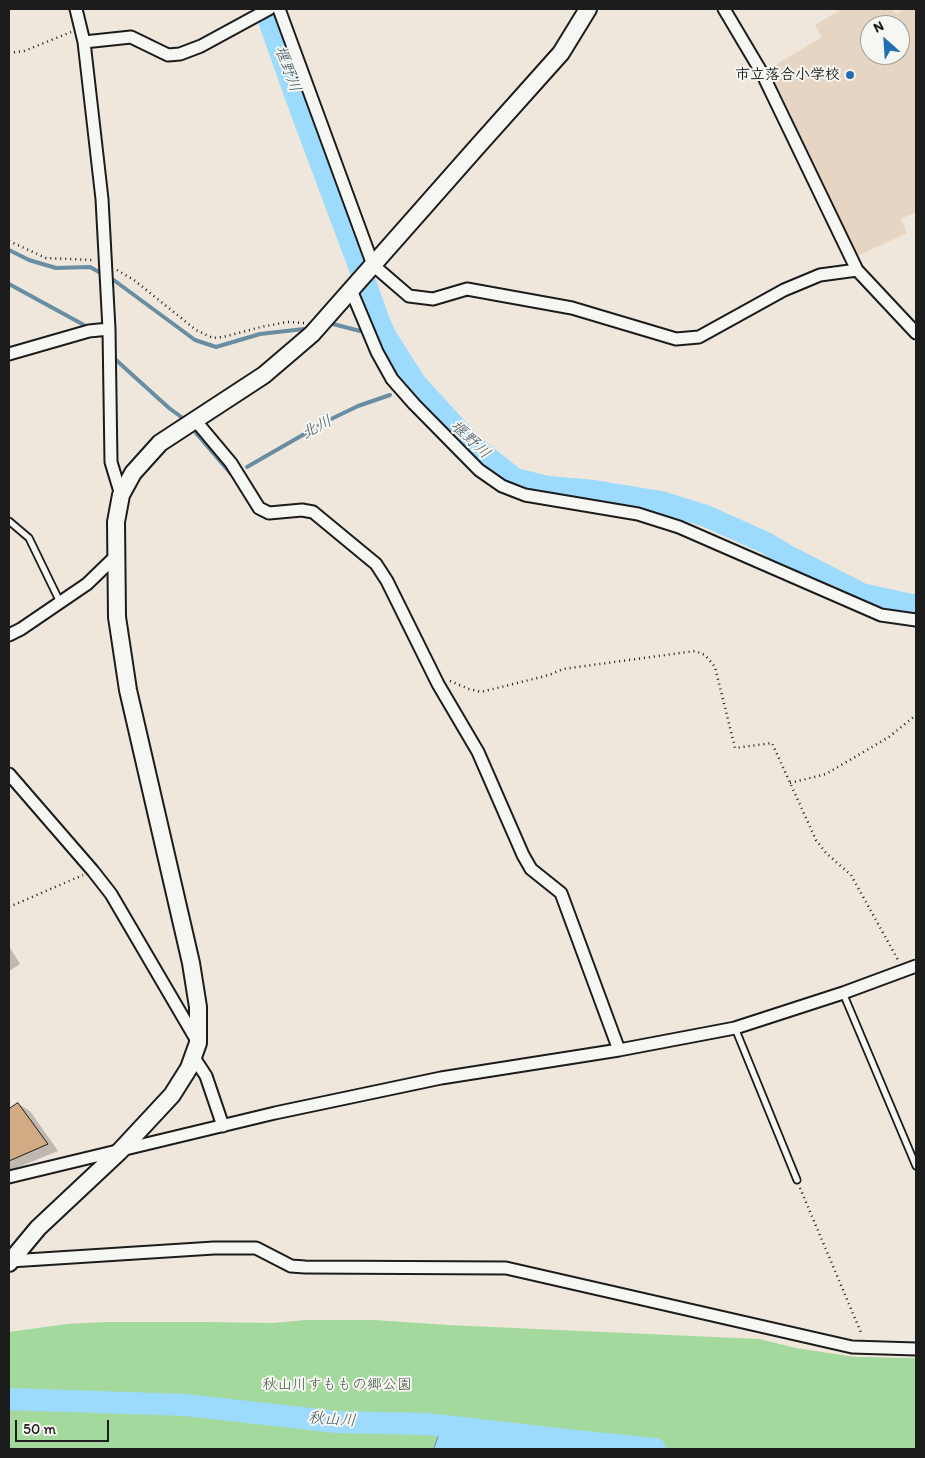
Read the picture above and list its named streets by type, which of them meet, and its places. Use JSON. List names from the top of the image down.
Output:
{
  "water": ["堰野川", "北川", "秋山川"],
  "parks": ["秋山川すももの郷公園"],
  "places": ["市立落合小学校"],
  "scale_bar": "50 m",
  "north": "top left"
}
